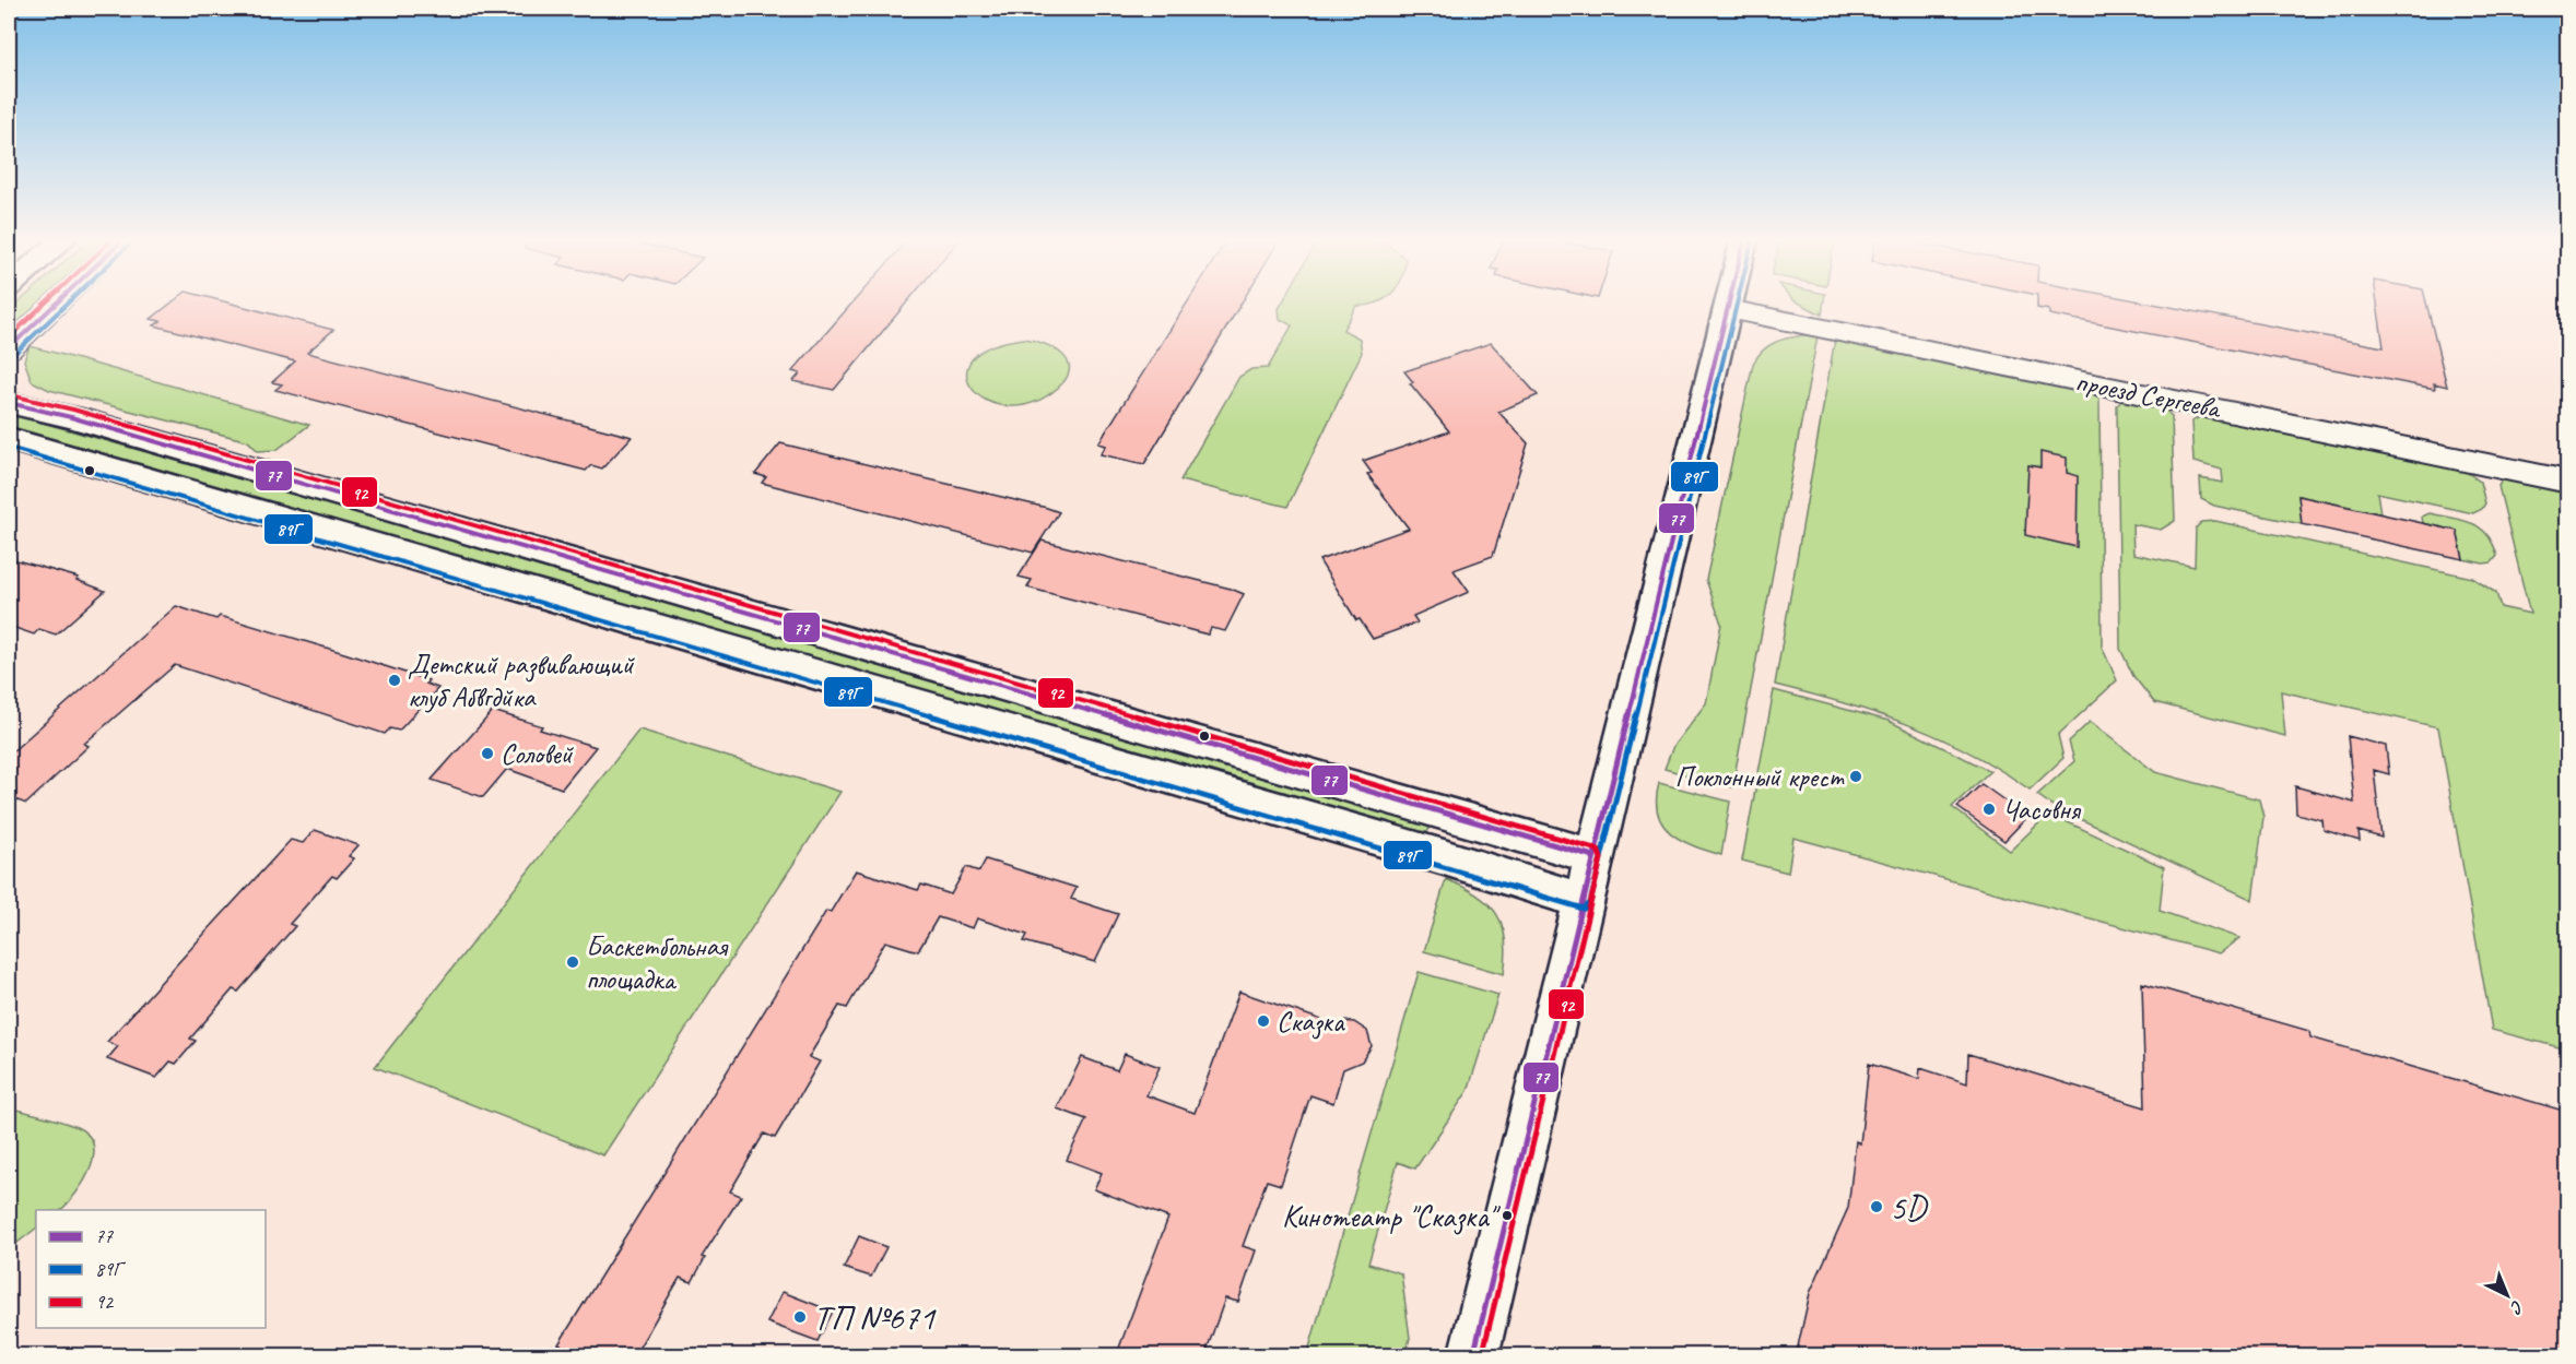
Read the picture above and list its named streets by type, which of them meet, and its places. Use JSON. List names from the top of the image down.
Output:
{
  "streets": {
    "street": ["проезд Сергеева"]
  },
  "places": [
    "Детский развивающий клуб Абвгдйка",
    "Соловей",
    "Поклонный крест",
    "Часовня",
    "Баскетбольная площадка",
    "Сказка",
    "5D",
    "Кинотеатр \"Сказка\"",
    "ТП №671"
  ],
  "lines": ["transit line 77", "transit line 89Г", "transit line 92"],
  "legend": ["77", "89Г", "92"],
  "north": "bottom right"
}
